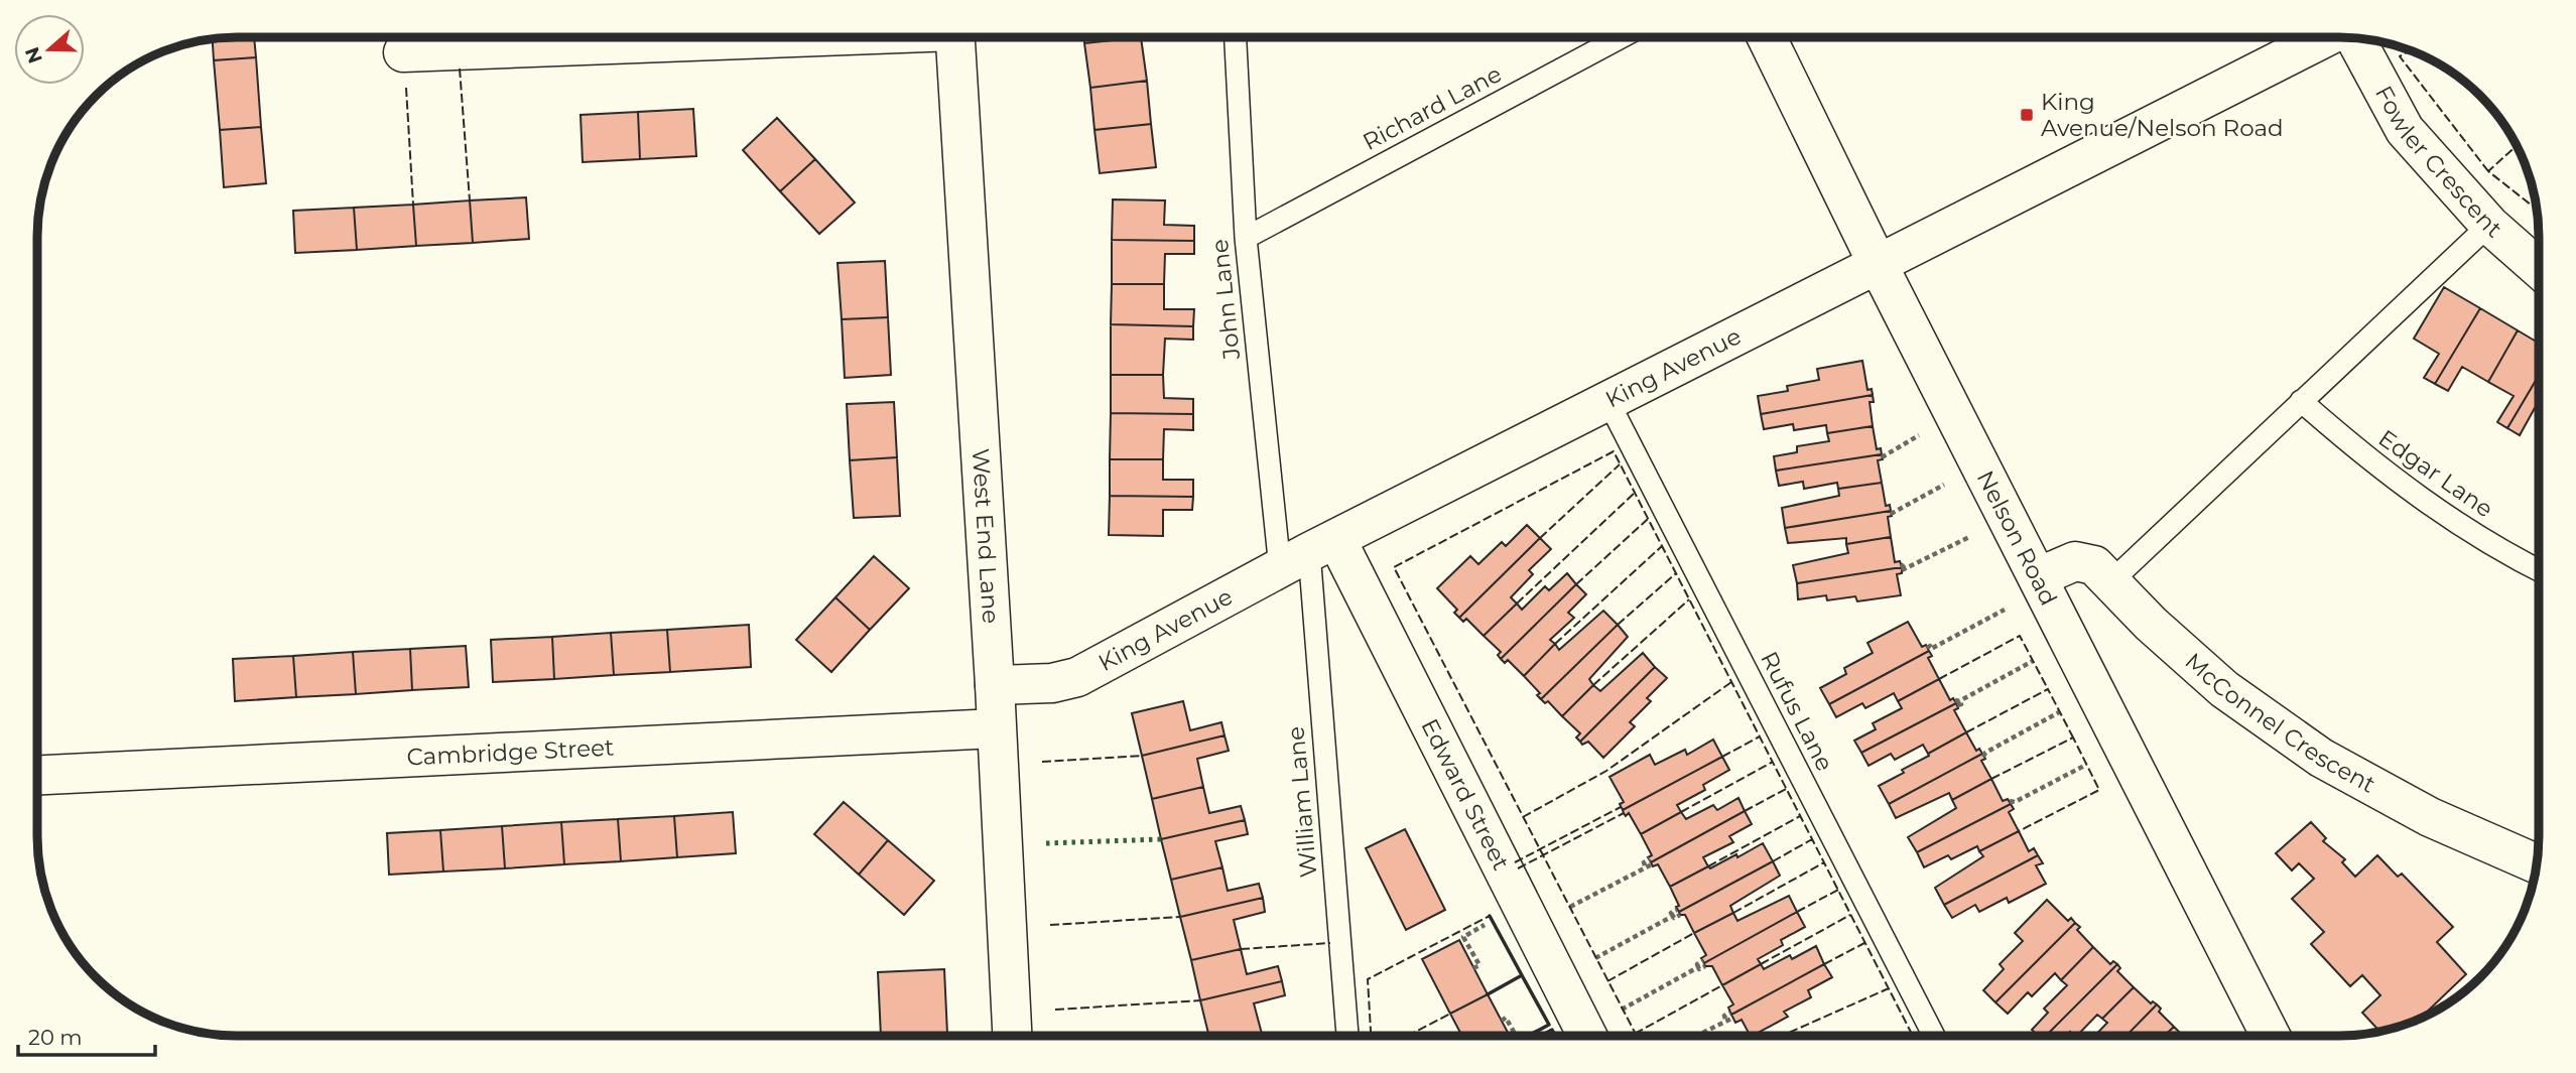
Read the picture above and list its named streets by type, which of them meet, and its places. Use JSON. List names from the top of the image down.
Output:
{
  "streets": {
    "street": [
      "Fowler Crescent",
      "King Avenue",
      "West End Lane",
      "Nelson Road",
      "McConnel Crescent",
      "Cambridge Street",
      "Edward Street"
    ],
    "lane": [
      "Richard Lane",
      "John Lane",
      "Edgar Lane",
      "Rufus Lane",
      "William Lane"
    ]
  },
  "crossings": [
    ["Richard Lane", "John Lane"],
    ["John Lane", "King Avenue"],
    ["John Lane", "Edward Street"],
    ["John Lane", "William Lane"],
    ["King Avenue", "West End Lane"],
    ["King Avenue", "Nelson Road"],
    ["King Avenue", "Rufus Lane"],
    ["King Avenue", "Edward Street"],
    ["King Avenue", "William Lane"],
    ["West End Lane", "Cambridge Street"],
    ["Nelson Road", "McConnel Crescent"],
    ["Edward Street", "William Lane"]
  ],
  "places": {
    "transit": ["King Avenue/Nelson Road"]
  },
  "scale_bar": "20 m",
  "north": "left"
}
